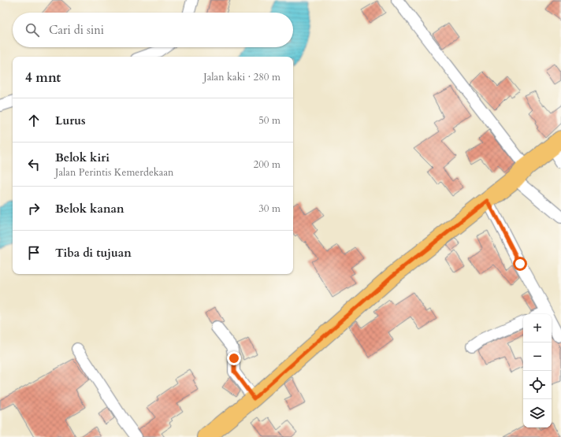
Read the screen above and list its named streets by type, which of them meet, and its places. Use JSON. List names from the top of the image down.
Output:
{
  "page": {
    "search": "Cari di sini",
    "heading": ["4 mnt", "Jalan kaki · 280 m"],
    "list": [
      ["Lurus", "50 m"],
      ["Belok kiri", "Jalan Perintis Kemerdekaan", "200 m"],
      ["Belok kanan", "30 m"],
      "Tiba di tujuan"
    ],
    "map_buttons": ["+", "−"]
  }
}
